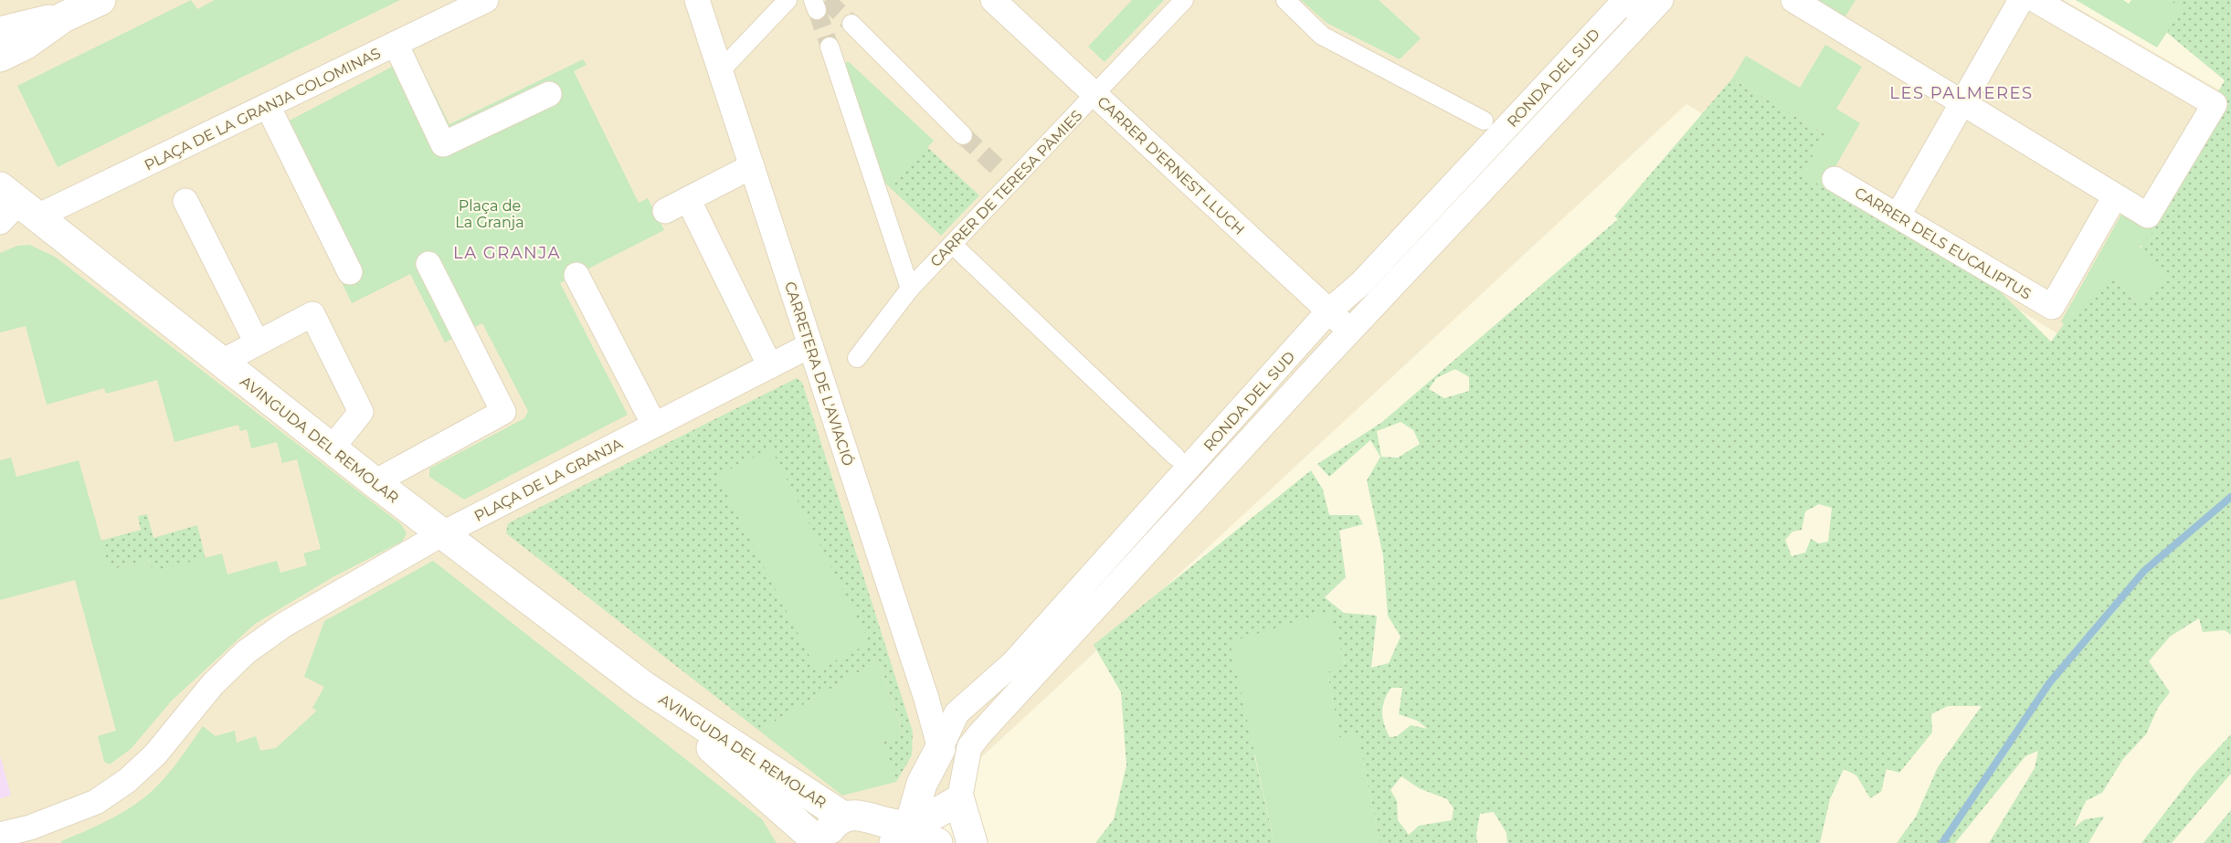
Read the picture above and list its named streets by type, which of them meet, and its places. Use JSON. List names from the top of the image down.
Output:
{
  "streets": {
    "street": [
      "RONDA DEL SUD",
      "PLAÇA DE LA GRANJA COLOMINAS",
      "CARRER D'ERNEST LLUCH",
      "CARRER DE TERESA PÀMIES",
      "CARRER DELS EUCALIPTUS",
      "CARRETERA DE L'AVIACIÓ",
      "AVINGUDA DEL REMOLAR",
      "PLAÇA DE LA GRANJA"
    ]
  },
  "crossings": [
    ["RONDA DEL SUD", "CARRER D'ERNEST LLUCH"],
    ["RONDA DEL SUD", "CARRETERA DE L'AVIACIÓ"],
    ["RONDA DEL SUD", "AVINGUDA DEL REMOLAR"],
    ["PLAÇA DE LA GRANJA COLOMINAS", "AVINGUDA DEL REMOLAR"],
    ["CARRER D'ERNEST LLUCH", "CARRER DE TERESA PÀMIES"],
    ["CARRETERA DE L'AVIACIÓ", "PLAÇA DE LA GRANJA"],
    ["AVINGUDA DEL REMOLAR", "PLAÇA DE LA GRANJA"]
  ],
  "districts": ["LES PALMERES", "LA GRANJA"],
  "parks": ["Plaça de La Granja"]
}
